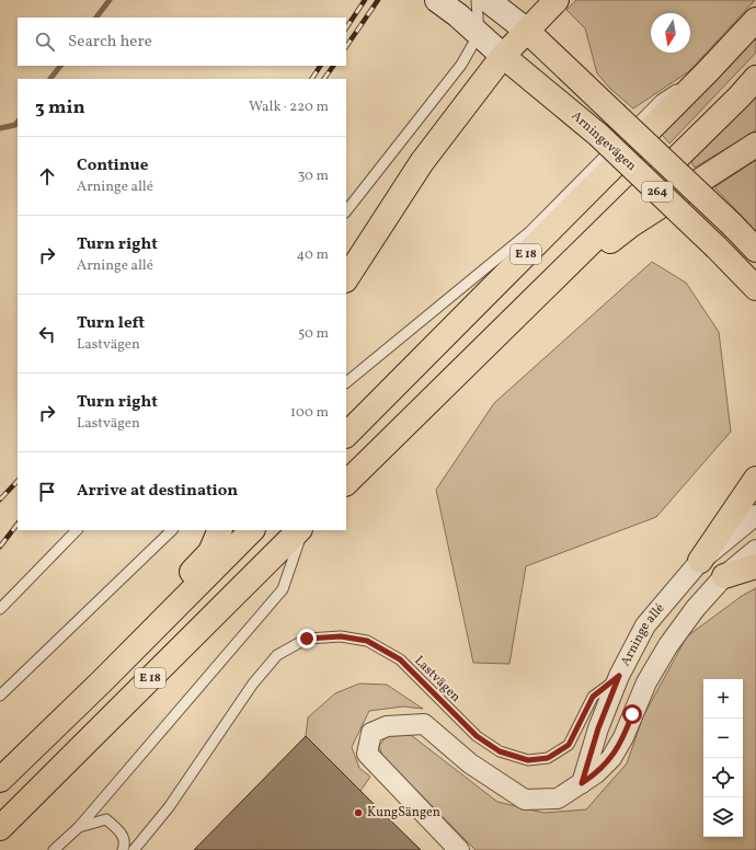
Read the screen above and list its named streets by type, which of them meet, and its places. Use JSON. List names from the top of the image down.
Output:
{
  "streets": {
    "main road": ["Arningevägen", "264", "E 18"],
    "street": ["Arninge allé"],
    "lane": ["Lastvägen"]
  },
  "crossings": [
    ["Arninge allé", "Lastvägen"]
  ],
  "places": ["KungSängen"],
  "north": "bottom",
  "page": {
    "search": "Search here",
    "heading": ["3 min", "Walk · 220 m"],
    "list": [
      ["Continue", "Arninge allé", "30 m"],
      ["Turn right", "Arninge allé", "40 m"],
      ["Turn left", "Lastvägen", "50 m"],
      ["Turn right", "Lastvägen", "100 m"],
      "Arrive at destination"
    ],
    "map_buttons": ["+", "−"]
  }
}
